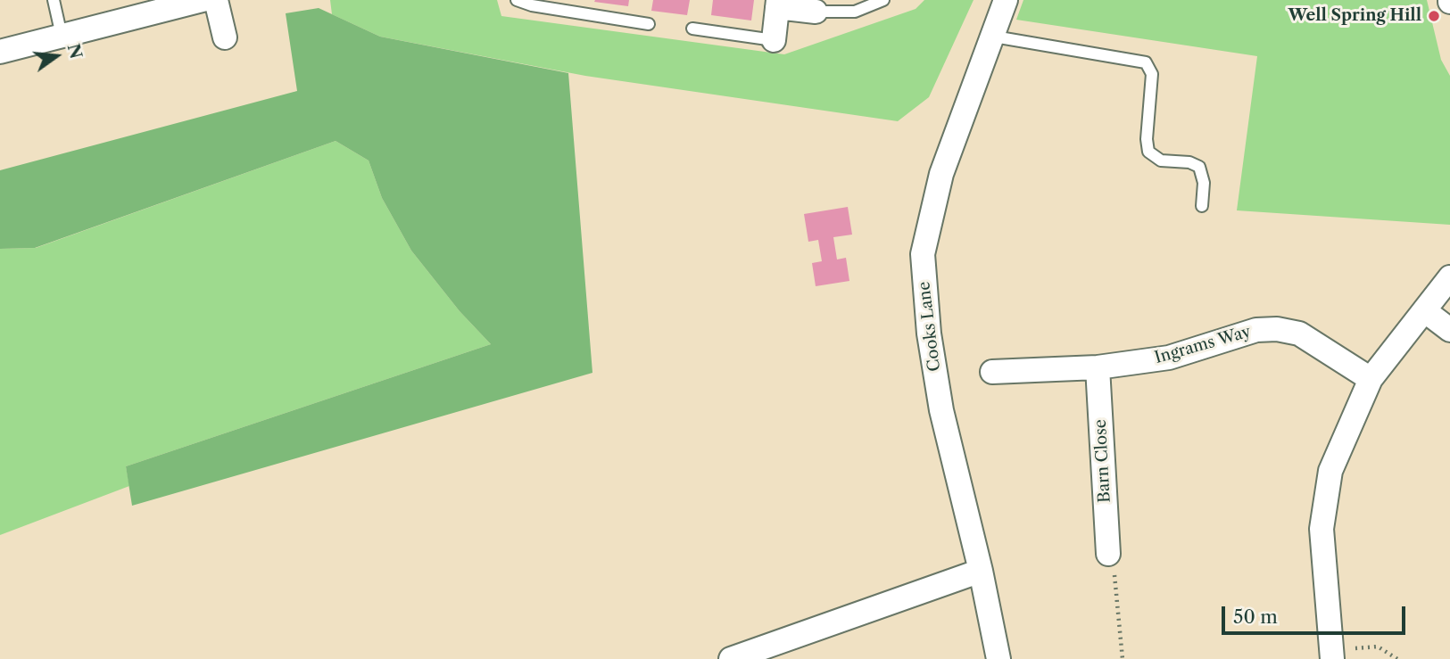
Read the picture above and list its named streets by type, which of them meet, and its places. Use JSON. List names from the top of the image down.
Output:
{
  "streets": {
    "street": ["Cooks Lane", "Ingrams Way", "Barn Close"]
  },
  "crossings": [
    ["Ingrams Way", "Barn Close"]
  ],
  "places": ["Well Spring Hill"],
  "scale_bar": "50 m",
  "north": "right"
}
